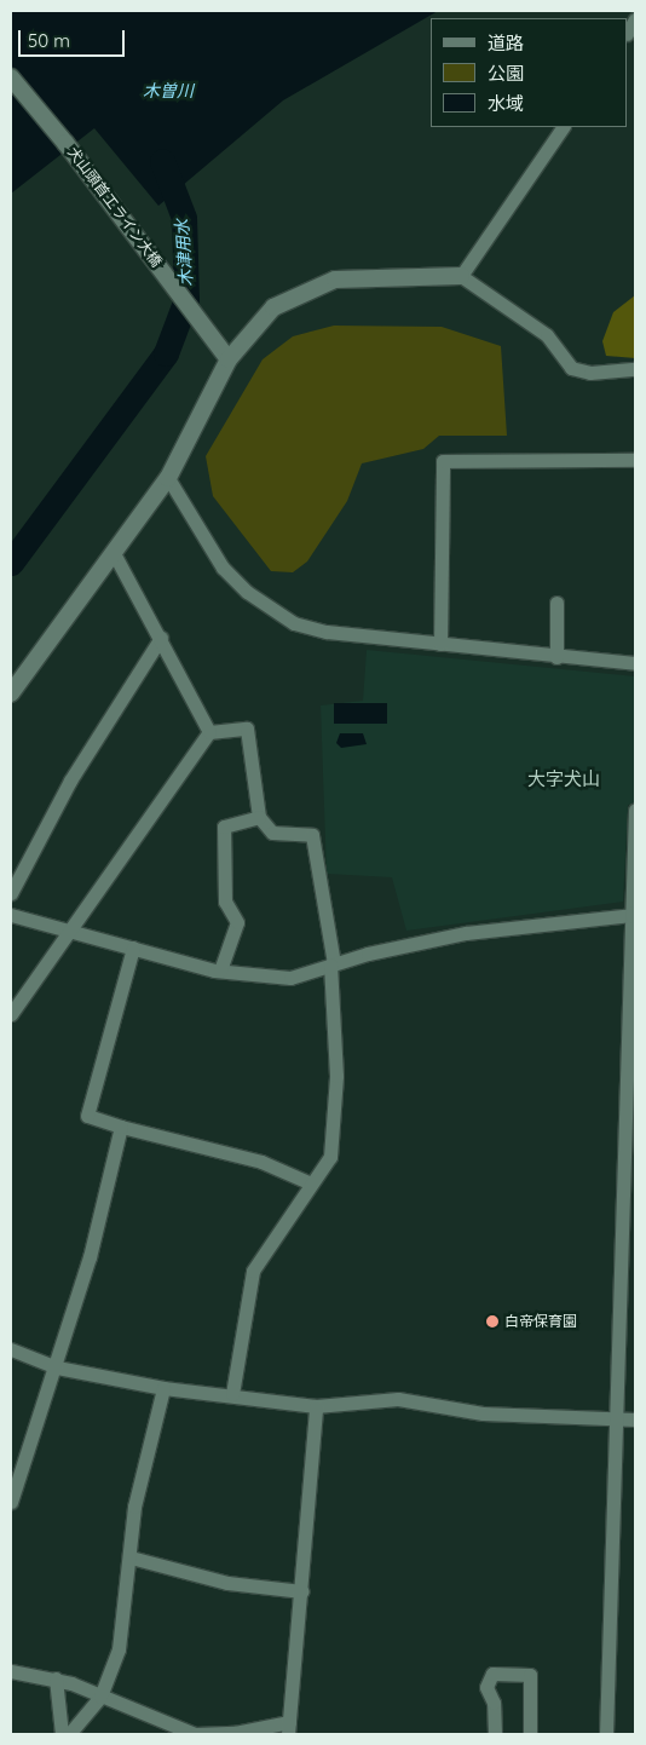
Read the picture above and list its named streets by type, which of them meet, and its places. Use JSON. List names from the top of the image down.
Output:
{
  "streets": {
    "street": ["犬山頭首工ライン大橋"]
  },
  "districts": ["大字犬山"],
  "water": ["木曽川", "木津用水"],
  "places": ["白帝保育園"],
  "legend": ["道路", "公園", "水域"],
  "scale_bar": "50 m"
}
